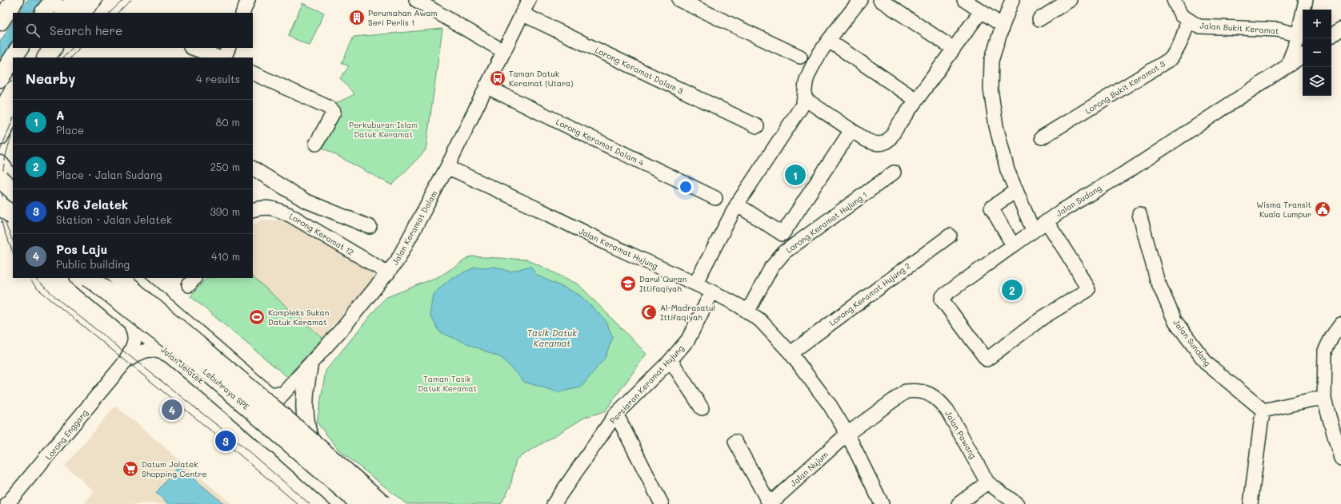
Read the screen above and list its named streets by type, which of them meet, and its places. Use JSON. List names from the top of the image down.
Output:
{
  "streets": {
    "highway": ["Lebuhraya SPE"],
    "main road": ["Jalan Jelatek"],
    "street": [
      "Jalan Bukit Keramat",
      "Lorong Keramat Dalam 3",
      "Lorong Bukit Keramat 3",
      "Lorong Keramat Dalam 4",
      "Jalan Sudang",
      "Lorong Keramat Hujung 1",
      "Jalan Keramat Dalam",
      "Lorong Keramat 12",
      "Jalan Keramat Hujung",
      "Lorong Keramat Hujung 2",
      "Jalan Sundang",
      "Persiaran Keramat Hujung",
      "Lorong Enggang",
      "Jalan Pawang",
      "Jalan Nujum"
    ]
  },
  "crossings": [
    ["Jalan Bukit Keramat", "Lorong Bukit Keramat 3"],
    ["Lorong Keramat Dalam 3", "Jalan Keramat Dalam"],
    ["Lorong Keramat Dalam 4", "Jalan Keramat Dalam"],
    ["Lorong Keramat Hujung 1", "Jalan Keramat Hujung"],
    ["Jalan Keramat Dalam", "Lorong Keramat 12"],
    ["Jalan Keramat Dalam", "Jalan Keramat Hujung"],
    ["Jalan Keramat Dalam", "Jalan Jelatek"],
    ["Jalan Keramat Hujung", "Lorong Keramat Hujung 2"],
    ["Jalan Keramat Hujung", "Persiaran Keramat Hujung"],
    ["Jalan Keramat Hujung", "Jalan Pawang"],
    ["Jalan Keramat Hujung", "Jalan Nujum"],
    ["Jalan Jelatek", "Lorong Enggang"],
    ["Jalan Pawang", "Jalan Nujum"]
  ],
  "water": ["Tasik Datuk Keramat"],
  "parks": ["Perkuburan Islam Datuk Keramat", "Taman Tasik Datuk Keramat"],
  "places": {
    "building": ["Perumahan Awam Seri Perlis 1"],
    "bus stop": ["Taman Datuk Keramat (Utara)"],
    "public building": ["Wisma Transit Kuala Lumpur"],
    "school or university": ["Darul Quran Ittifaqiyah"],
    "mosque": ["Al-Madrasatul Ittifaqiyah"],
    "sports": ["Kompleks Sukan Datuk Keramat"],
    "supermarket": ["Datum Jelatek Shopping Centre"]
  },
  "page": {
    "map_buttons": ["+", "−"],
    "search": "Search here",
    "heading": ["Nearby", "4 results"],
    "list": [
      {
        "mark": "1",
        "name": "A",
        "note": "Place",
        "value": "80 m"
      },
      {
        "mark": "2",
        "name": "G",
        "note": "Place · Jalan Sudang",
        "value": "250 m"
      },
      {
        "mark": "3",
        "name": "KJ6 Jelatek",
        "note": "Station · Jalan Jelatek",
        "value": "390 m"
      },
      {
        "mark": "4",
        "name": "Pos Laju",
        "note": "Public building",
        "value": "410 m"
      }
    ],
    "pins": [
      "1",
      "2",
      "4",
      "3"
    ]
  }
}
